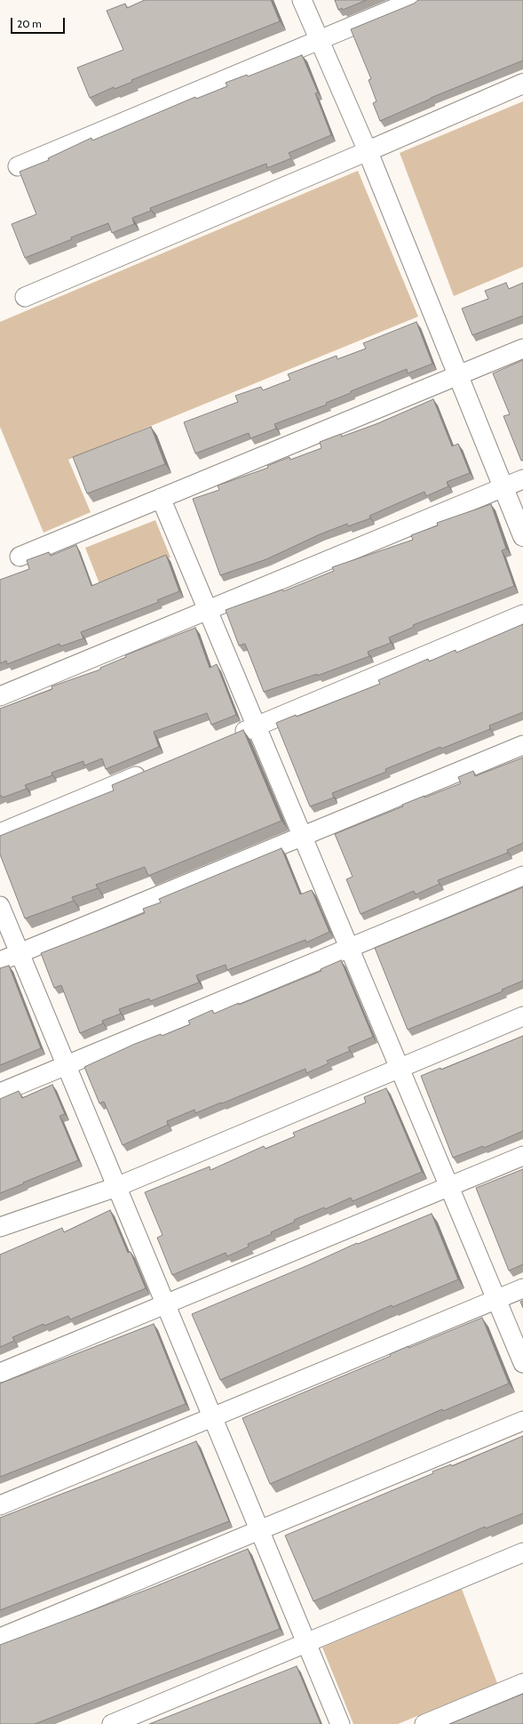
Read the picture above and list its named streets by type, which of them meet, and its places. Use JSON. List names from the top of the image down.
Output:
{
  "scale_bar": "20 m"
}
